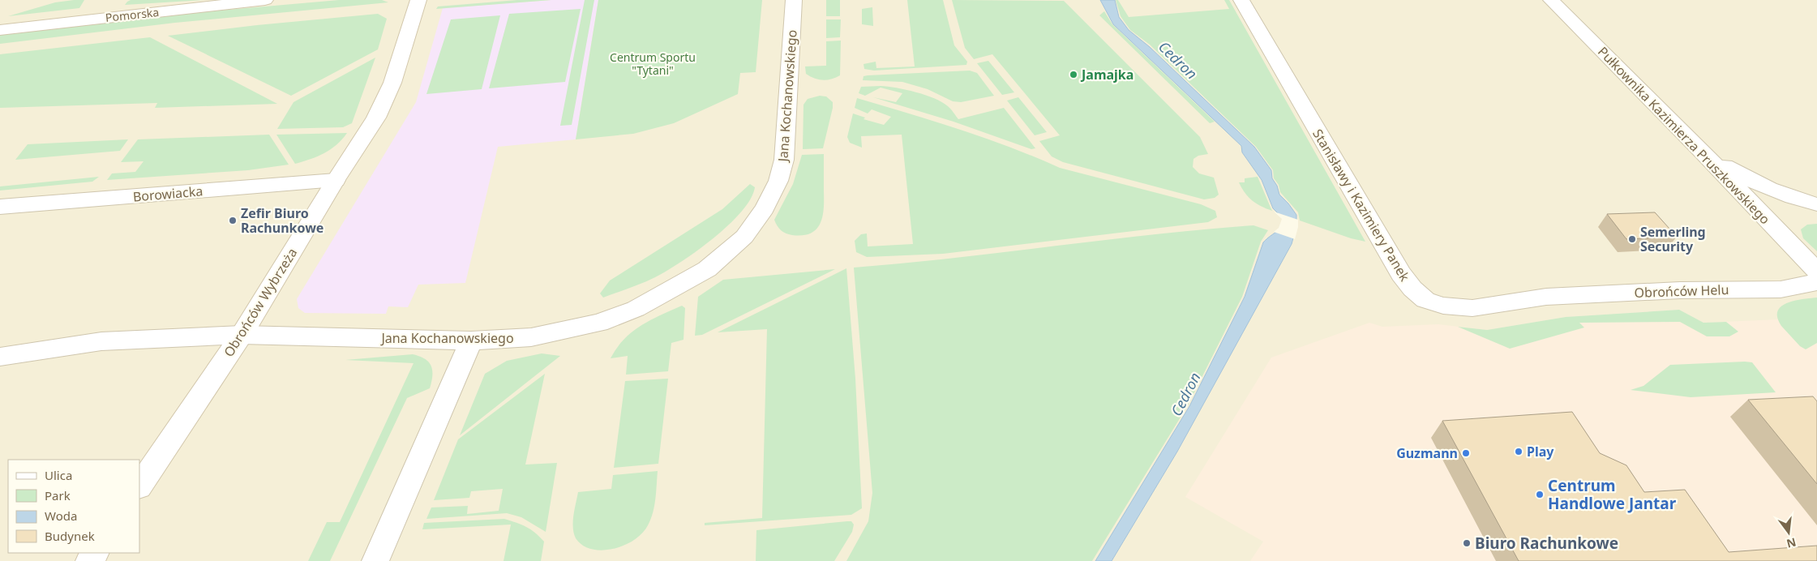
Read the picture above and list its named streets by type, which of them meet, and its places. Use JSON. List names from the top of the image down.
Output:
{
  "streets": {
    "street": [
      "Pomorska",
      "Jana Kochanowskiego",
      "Pułkownika Kazimierza Pruszkowskiego",
      "Borowiacka",
      "Stanisławy i Kazimiery Panek",
      "Obrońców Helu",
      "Obrońców Wybrzeża"
    ]
  },
  "crossings": [
    ["Jana Kochanowskiego", "Obrońców Wybrzeża"],
    ["Borowiacka", "Obrońców Wybrzeża"],
    ["Stanisławy i Kazimiery Panek", "Obrońców Helu"]
  ],
  "water": ["Cedron"],
  "parks": ["Centrum Sportu \"Tytani\""],
  "places": [
    "Jamajka",
    "Zefir Biuro Rachunkowe",
    "Semerling Security",
    "Play",
    "Guzmann",
    "Centrum Handlowe Jantar",
    "Biuro Rachunkowe"
  ],
  "legend": [
    "Ulica",
    "Park",
    "Woda",
    "Budynek"
  ],
  "north": "bottom"
}
